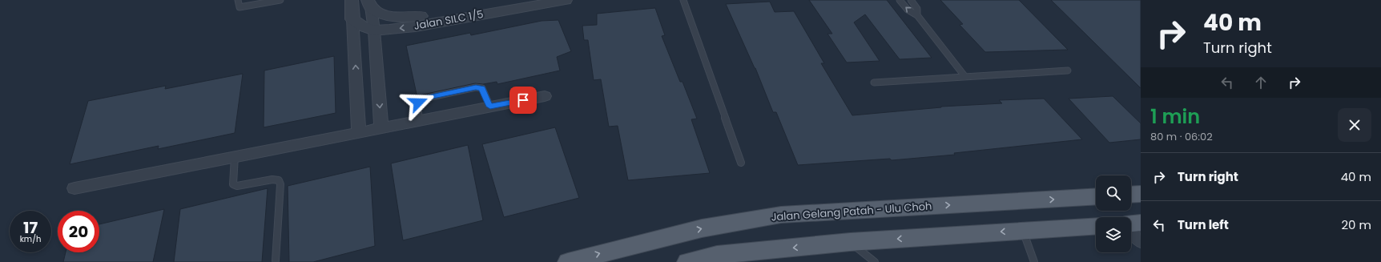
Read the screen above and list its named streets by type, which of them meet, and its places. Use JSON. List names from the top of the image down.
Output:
{
  "streets": {
    "main road": ["Jalan Gelang Patah - Ulu Choh"],
    "street": ["Jalan SILC 1/5"]
  },
  "page": {
    "turn": ["40 m", "Turn right"],
    "heading": ["1 min", "80 m · 06:02"],
    "list": [
      {
        "name": "Turn right",
        "value": "40 m"
      },
      {
        "name": "Turn left",
        "value": "20 m"
      }
    ],
    "speed": "17 km/h",
    "limit": "20"
  }
}
